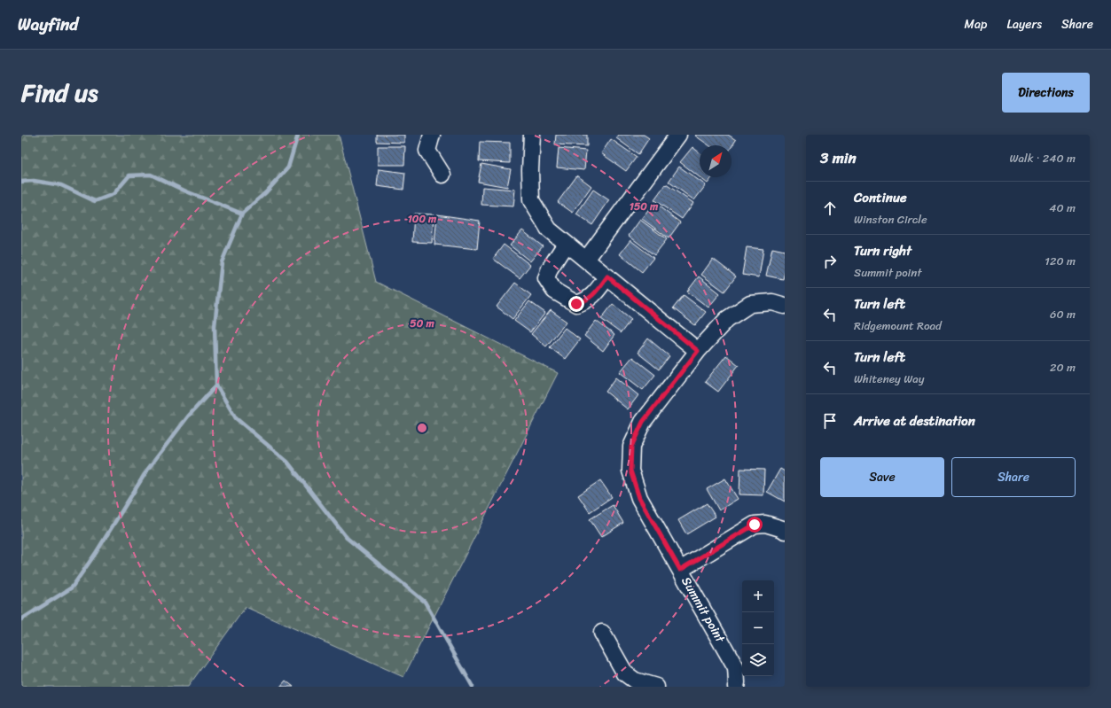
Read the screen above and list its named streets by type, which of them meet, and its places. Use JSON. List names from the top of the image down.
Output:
{
  "streets": {
    "street": ["Summit point"]
  },
  "north": "top right",
  "page": {
    "header": "Wayfind",
    "nav": ["Map", "Layers", "Share"],
    "title": "Find us",
    "buttons": [
      "Directions",
      ["Save", "Share"]
    ],
    "heading": ["3 min", "Walk · 240 m"],
    "list": [
      ["Continue", "Winston Circle", "40 m"],
      ["Turn right", "Summit point", "120 m"],
      ["Turn left", "Ridgemount Road", "60 m"],
      ["Turn left", "Whiteney Way", "20 m"],
      "Arrive at destination"
    ],
    "map_buttons": ["+", "−"]
  },
  "rings": ["150 m", "100 m", "50 m"]
}
